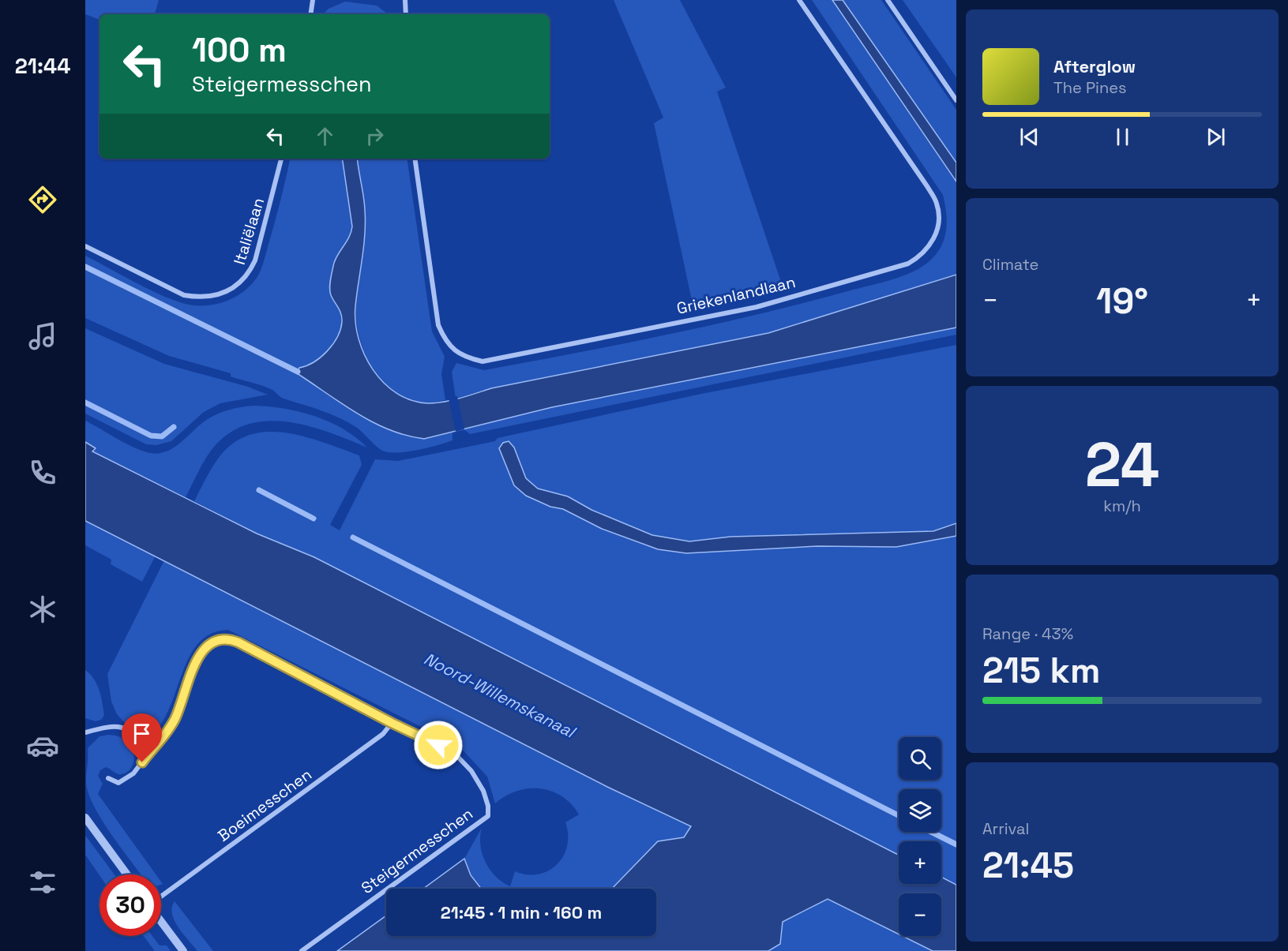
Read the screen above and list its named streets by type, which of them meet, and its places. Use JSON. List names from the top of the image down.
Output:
{
  "streets": {
    "street": [
      "Italiëlaan",
      "Griekenlandlaan",
      "Boeimesschen",
      "Steigermesschen"
    ]
  },
  "crossings": [
    ["Boeimesschen", "Steigermesschen"]
  ],
  "water": ["Noord-Willemskanaal"],
  "page": {
    "tabs": "21:44",
    "turn": ["100 m", "Steigermesschen"],
    "song": ["Afterglow", "The Pines"],
    "tile": [
      "Climate",
      ["24", "km/h"],
      ["Range · 43%", "215 km"],
      ["Arrival", "21:45"]
    ],
    "heat": ["−", "19°", "+"],
    "map_buttons": ["+", "−"],
    "limit": "30",
    "trip": "21:45 · 1 min · 160 m"
  }
}
